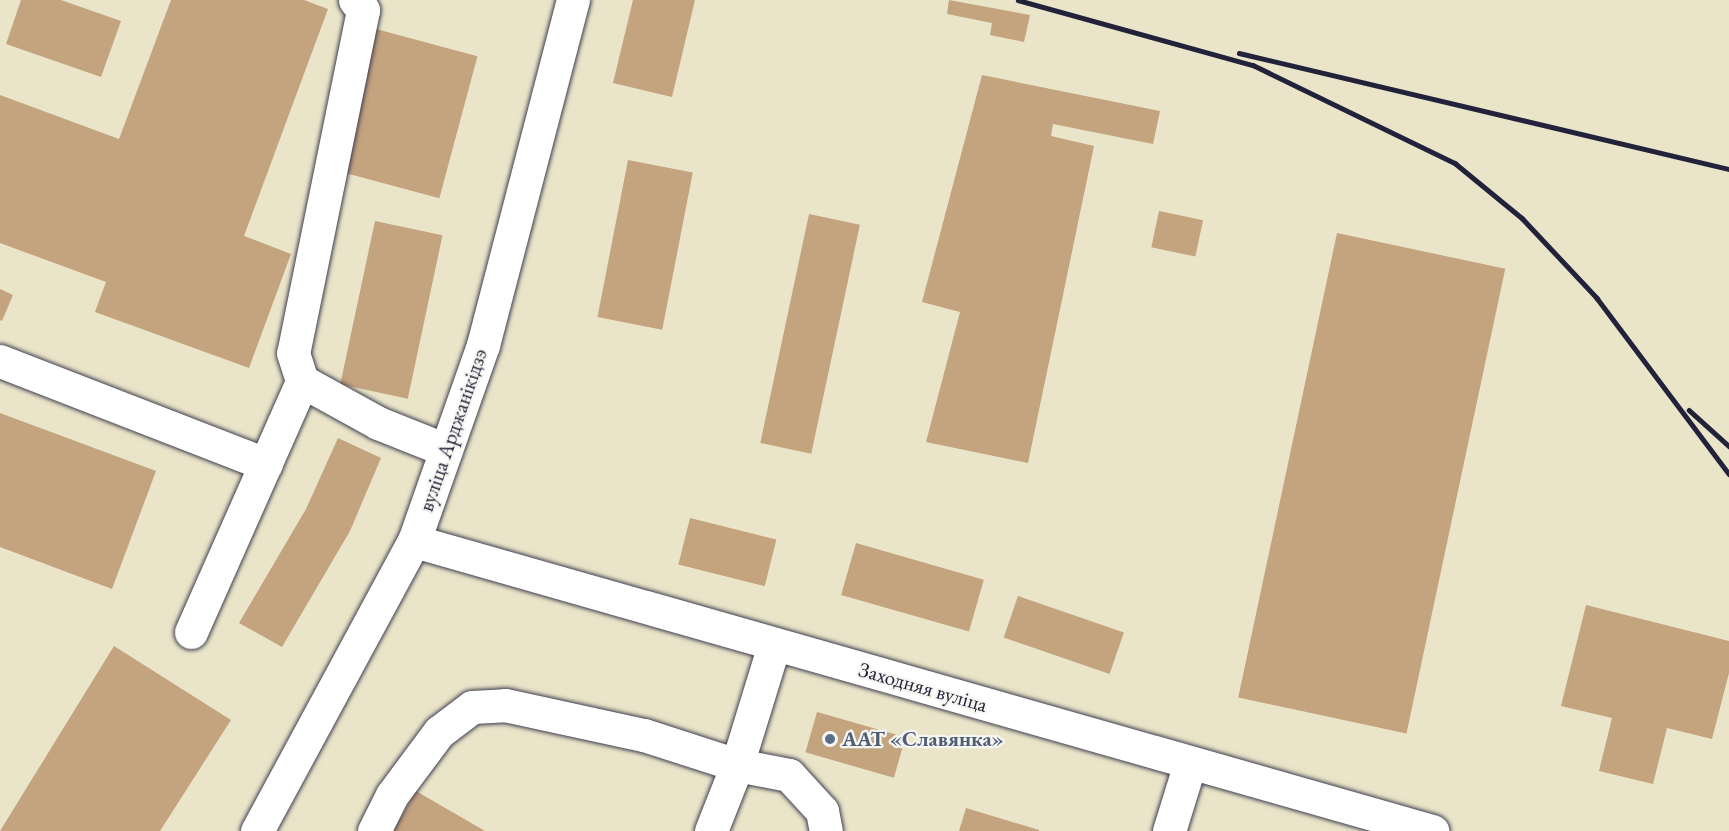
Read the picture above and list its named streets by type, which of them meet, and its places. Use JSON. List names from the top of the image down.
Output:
{
  "streets": {
    "street": ["вуліца Арджанікідзэ", "Заходняя вуліца"]
  },
  "crossings": [
    ["вуліца Арджанікідзэ", "Заходняя вуліца"]
  ],
  "places": ["ААТ «Славянка»"]
}
